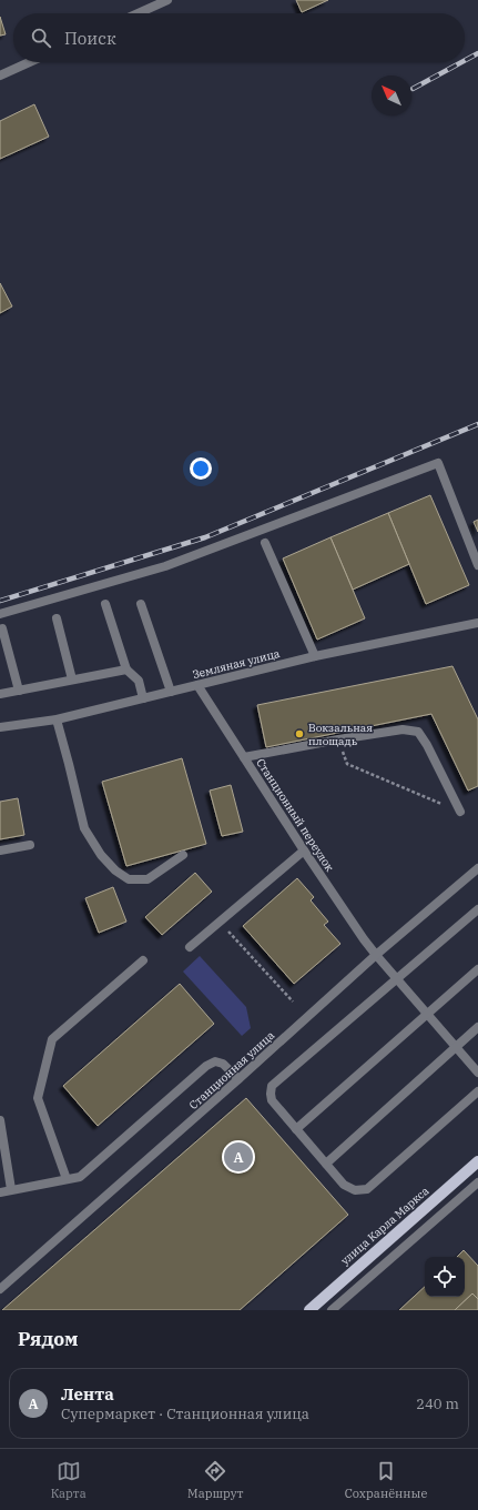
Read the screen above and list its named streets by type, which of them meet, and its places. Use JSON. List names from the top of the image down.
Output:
{
  "streets": {
    "main road": ["улица Карла Маркса"],
    "street": ["Земляная улица", "Станционный переулок", "Станционная улица"]
  },
  "crossings": [
    ["Земляная улица", "Станционный переулок"],
    ["Станционный переулок", "Станционная улица"]
  ],
  "places": ["Вокзальная площадь"],
  "north": "top left",
  "page": {
    "search": "Поиск",
    "pins": "A",
    "heading": "Рядом",
    "list": [
      {
        "mark": "A",
        "name": "Лента",
        "note": "Супермаркет · Станционная улица",
        "value": "240 m"
      }
    ],
    "nav": ["Карта", "Маршрут", "Сохранённые"]
  }
}
